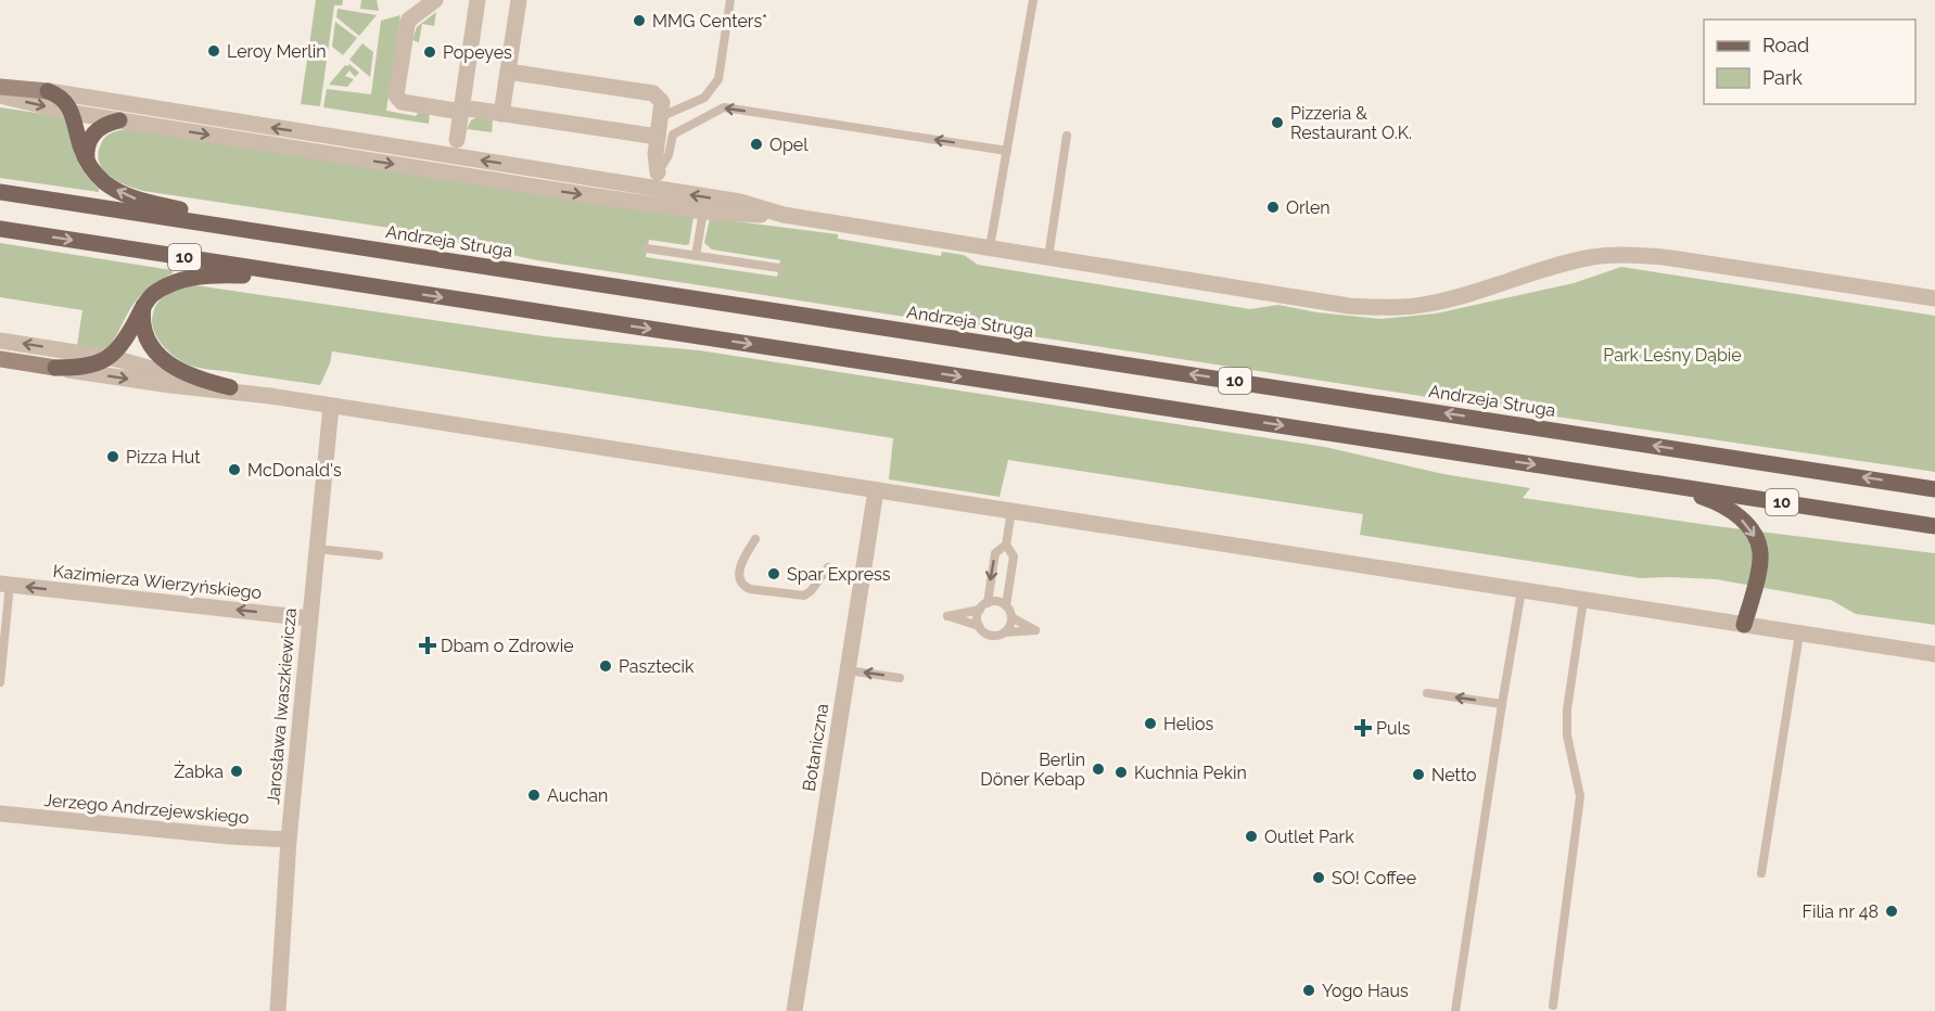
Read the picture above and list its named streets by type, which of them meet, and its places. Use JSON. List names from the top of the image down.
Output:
{
  "streets": {
    "main road": ["Andrzeja Struga", "10"],
    "street": [
      "Kazimierza Wierzyńskiego",
      "Jarosława Iwaszkiewicza",
      "Botaniczna",
      "Jerzego Andrzejewskiego"
    ]
  },
  "crossings": [
    ["Kazimierza Wierzyńskiego", "Jarosława Iwaszkiewicza"],
    ["Jarosława Iwaszkiewicza", "Jerzego Andrzejewskiego"]
  ],
  "one_way": ["Kazimierza Wierzyńskiego"],
  "parks": ["Park Leśny Dąbie"],
  "places": {
    "other": [
      "MMG Centers*",
      "Leroy Merlin",
      "Popeyes",
      "Pizzeria & Restaurant O.K.",
      "Opel",
      "Orlen",
      "Pizza Hut",
      "McDonald's",
      "Spar Express",
      "Pasztecik",
      "Helios",
      "Berlin Döner Kebap",
      "Żabka",
      "Kuchnia Pekin",
      "Netto",
      "Auchan",
      "Outlet Park",
      "SO! Coffee",
      "Filia nr 48",
      "Yogo Haus"
    ],
    "health": ["Dbam o Zdrowie", "Puls"]
  },
  "legend": ["Road", "Park"]
}
